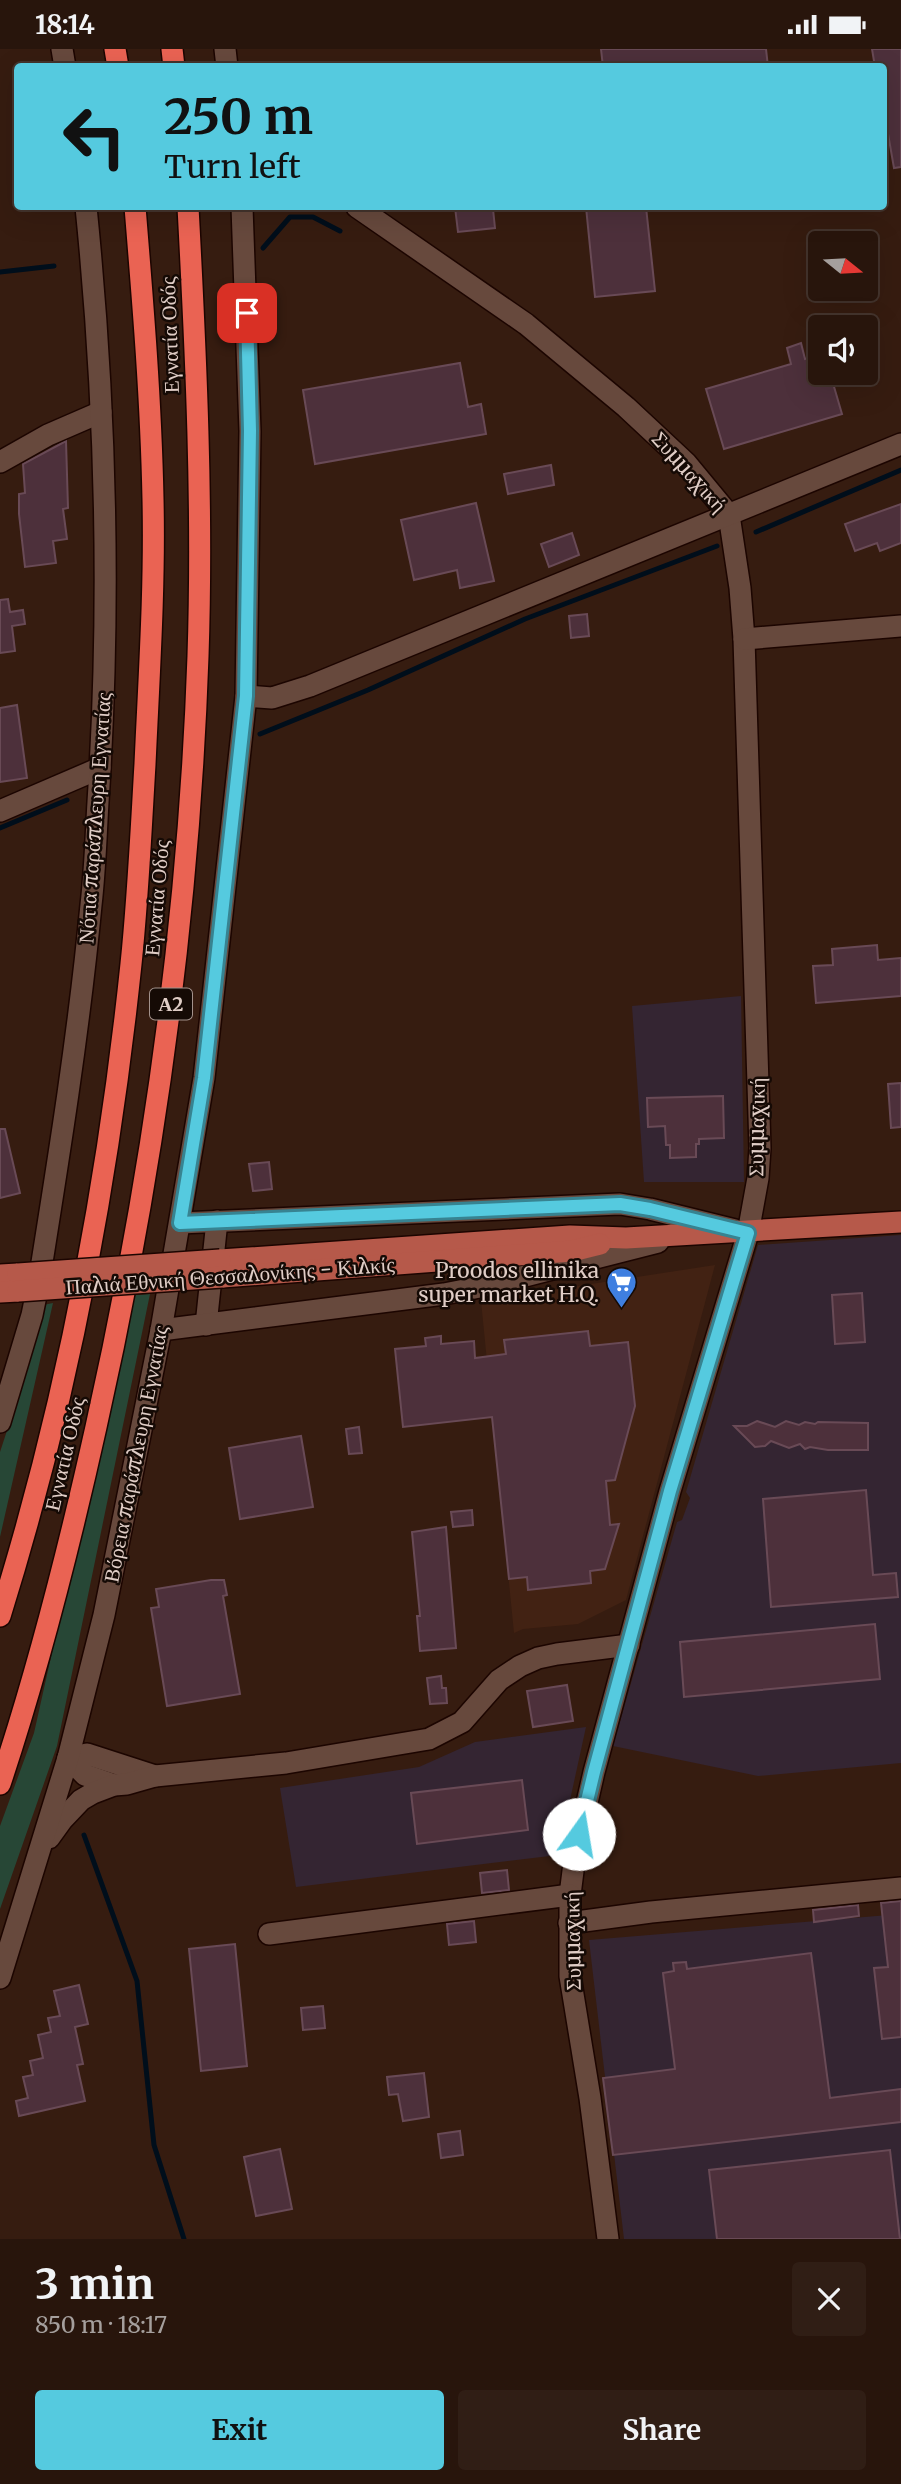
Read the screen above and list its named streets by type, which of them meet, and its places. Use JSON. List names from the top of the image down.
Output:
{
  "streets": {
    "highway": ["Εγνατία Οδός", "Α2"],
    "main road": ["Παλιά Εθνική Θεσσαλονίκης - Κιλκίς"],
    "street": ["Συμμαχική", "Νότια παράπλευρη Εγνατίας", "Βόρεια παράπλευρη Εγνατίας"]
  },
  "crossings": [
    ["Συμμαχική", "Παλιά Εθνική Θεσσαλονίκης - Κιλκίς"]
  ],
  "places": {
    "supermarket": ["Proodos ellinika super market H.Q."]
  },
  "north": "right",
  "page": {
    "status": "18:14",
    "turn": ["250 m", "Turn left"],
    "heading": ["3 min", "850 m · 18:17"],
    "buttons": ["Exit", "Share"]
  }
}
